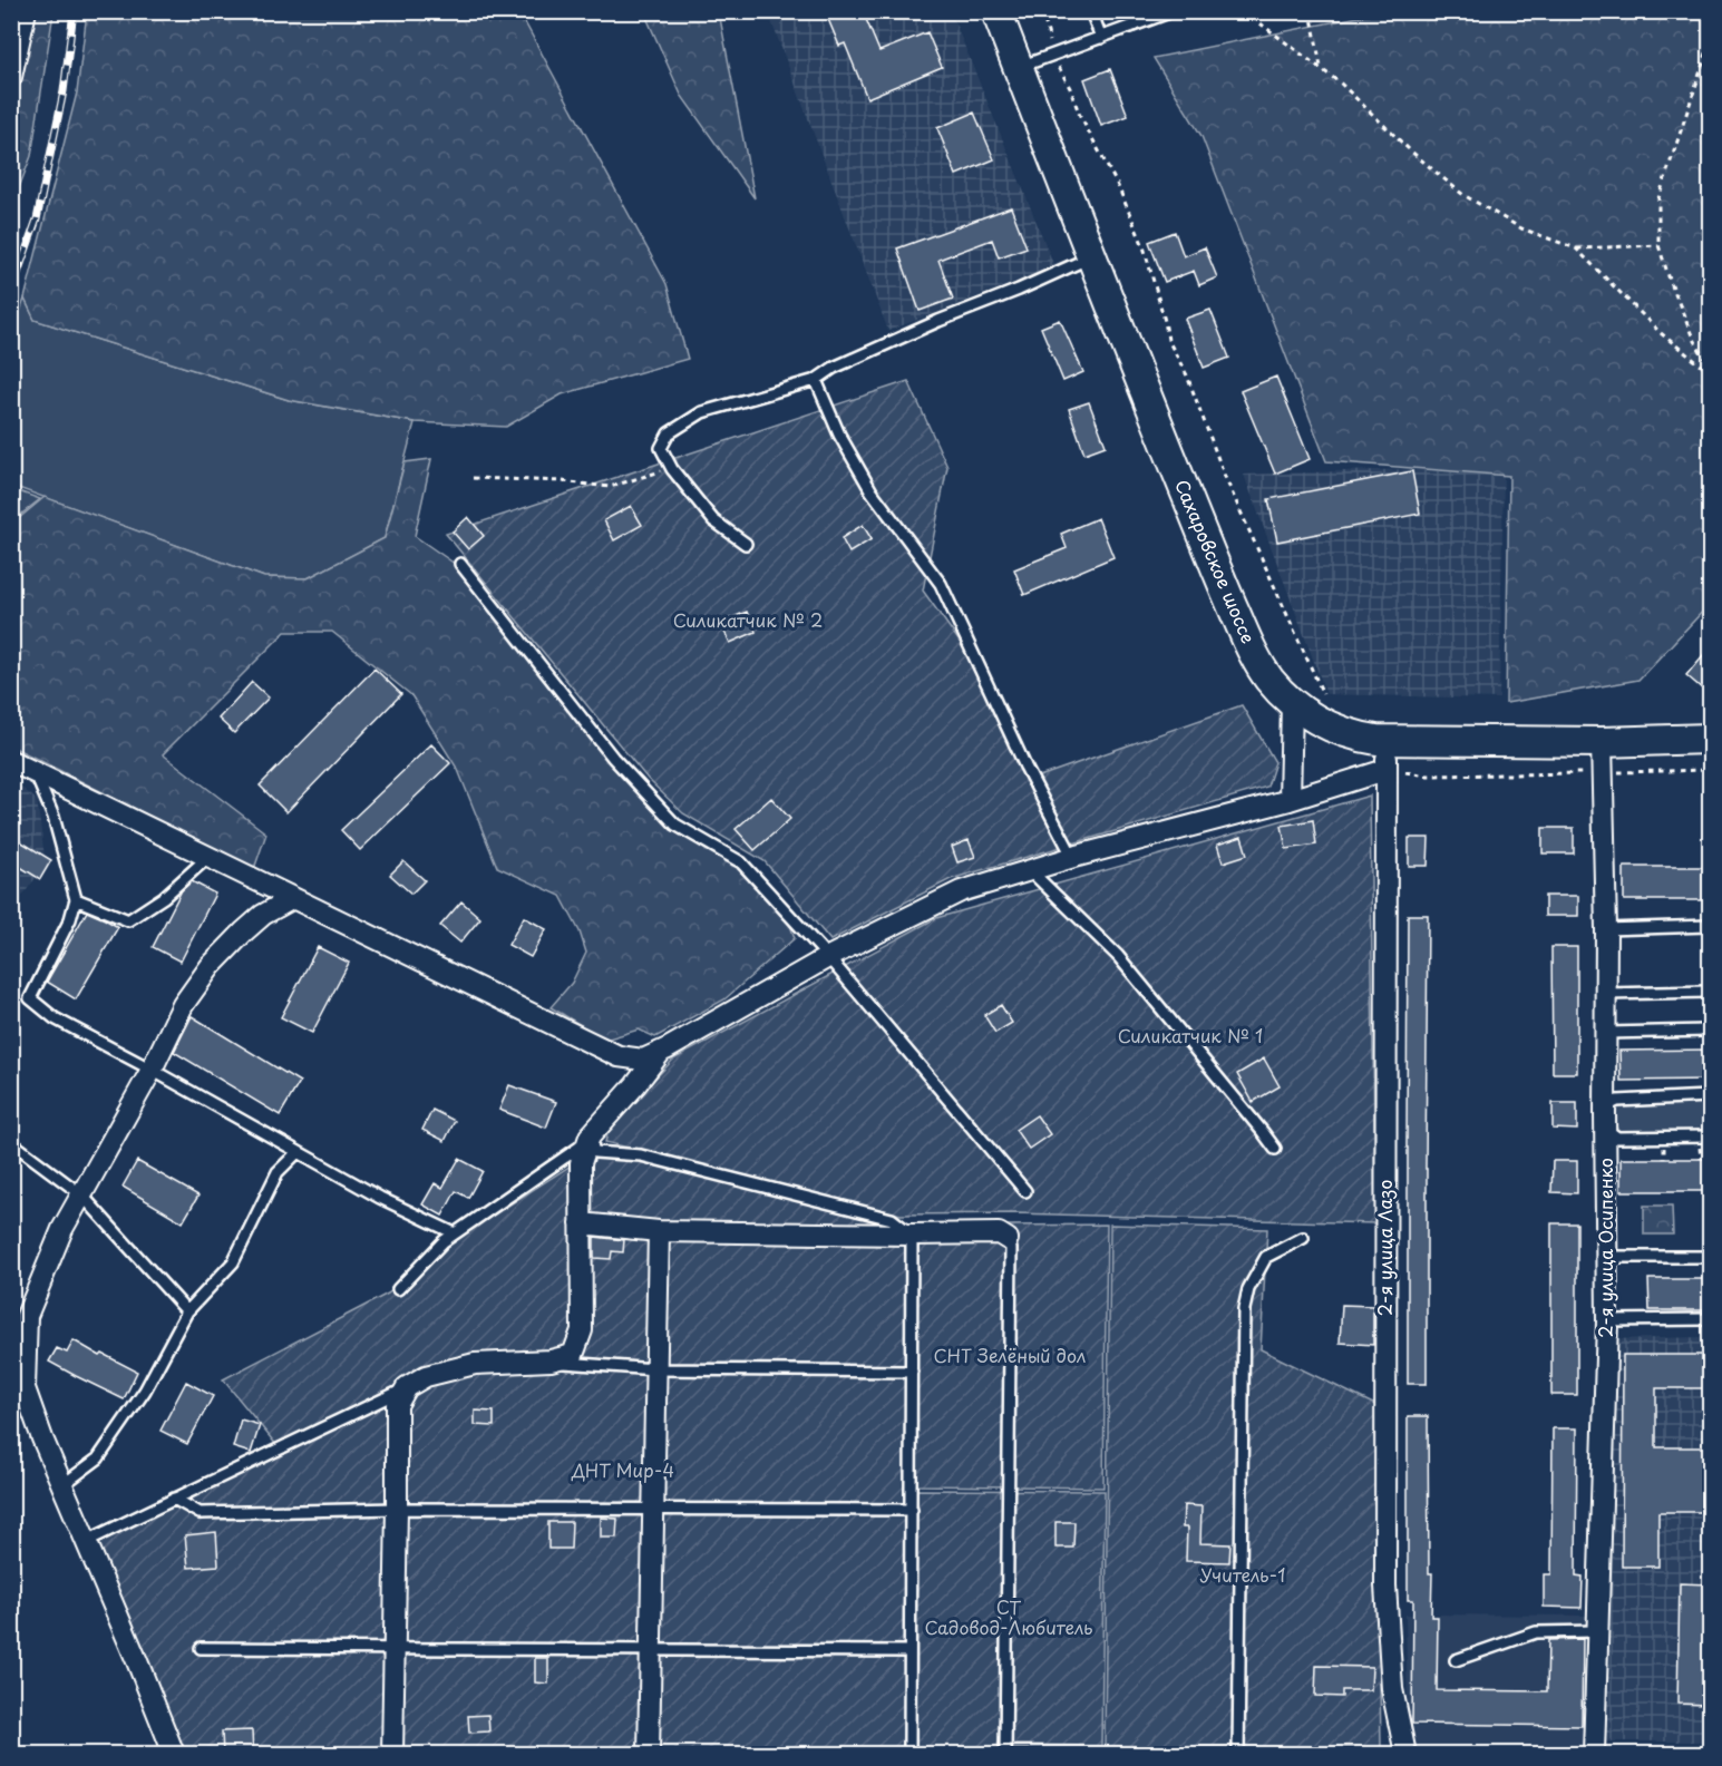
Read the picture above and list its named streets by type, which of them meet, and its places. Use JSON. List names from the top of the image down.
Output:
{
  "streets": {
    "main road": ["Сахаровское шоссе"],
    "street": ["2-я улица Лазо", "2-я улица Осипенко"]
  },
  "crossings": [
    ["Сахаровское шоссе", "2-я улица Лазо"],
    ["Сахаровское шоссе", "2-я улица Осипенко"]
  ],
  "parks": [
    "Силикатчик № 2",
    "Силикатчик № 1",
    "СНТ Зелёный дол",
    "ДНТ Мир-4",
    "Учитель-1",
    "СТ Садовод-Любитель"
  ]
}
